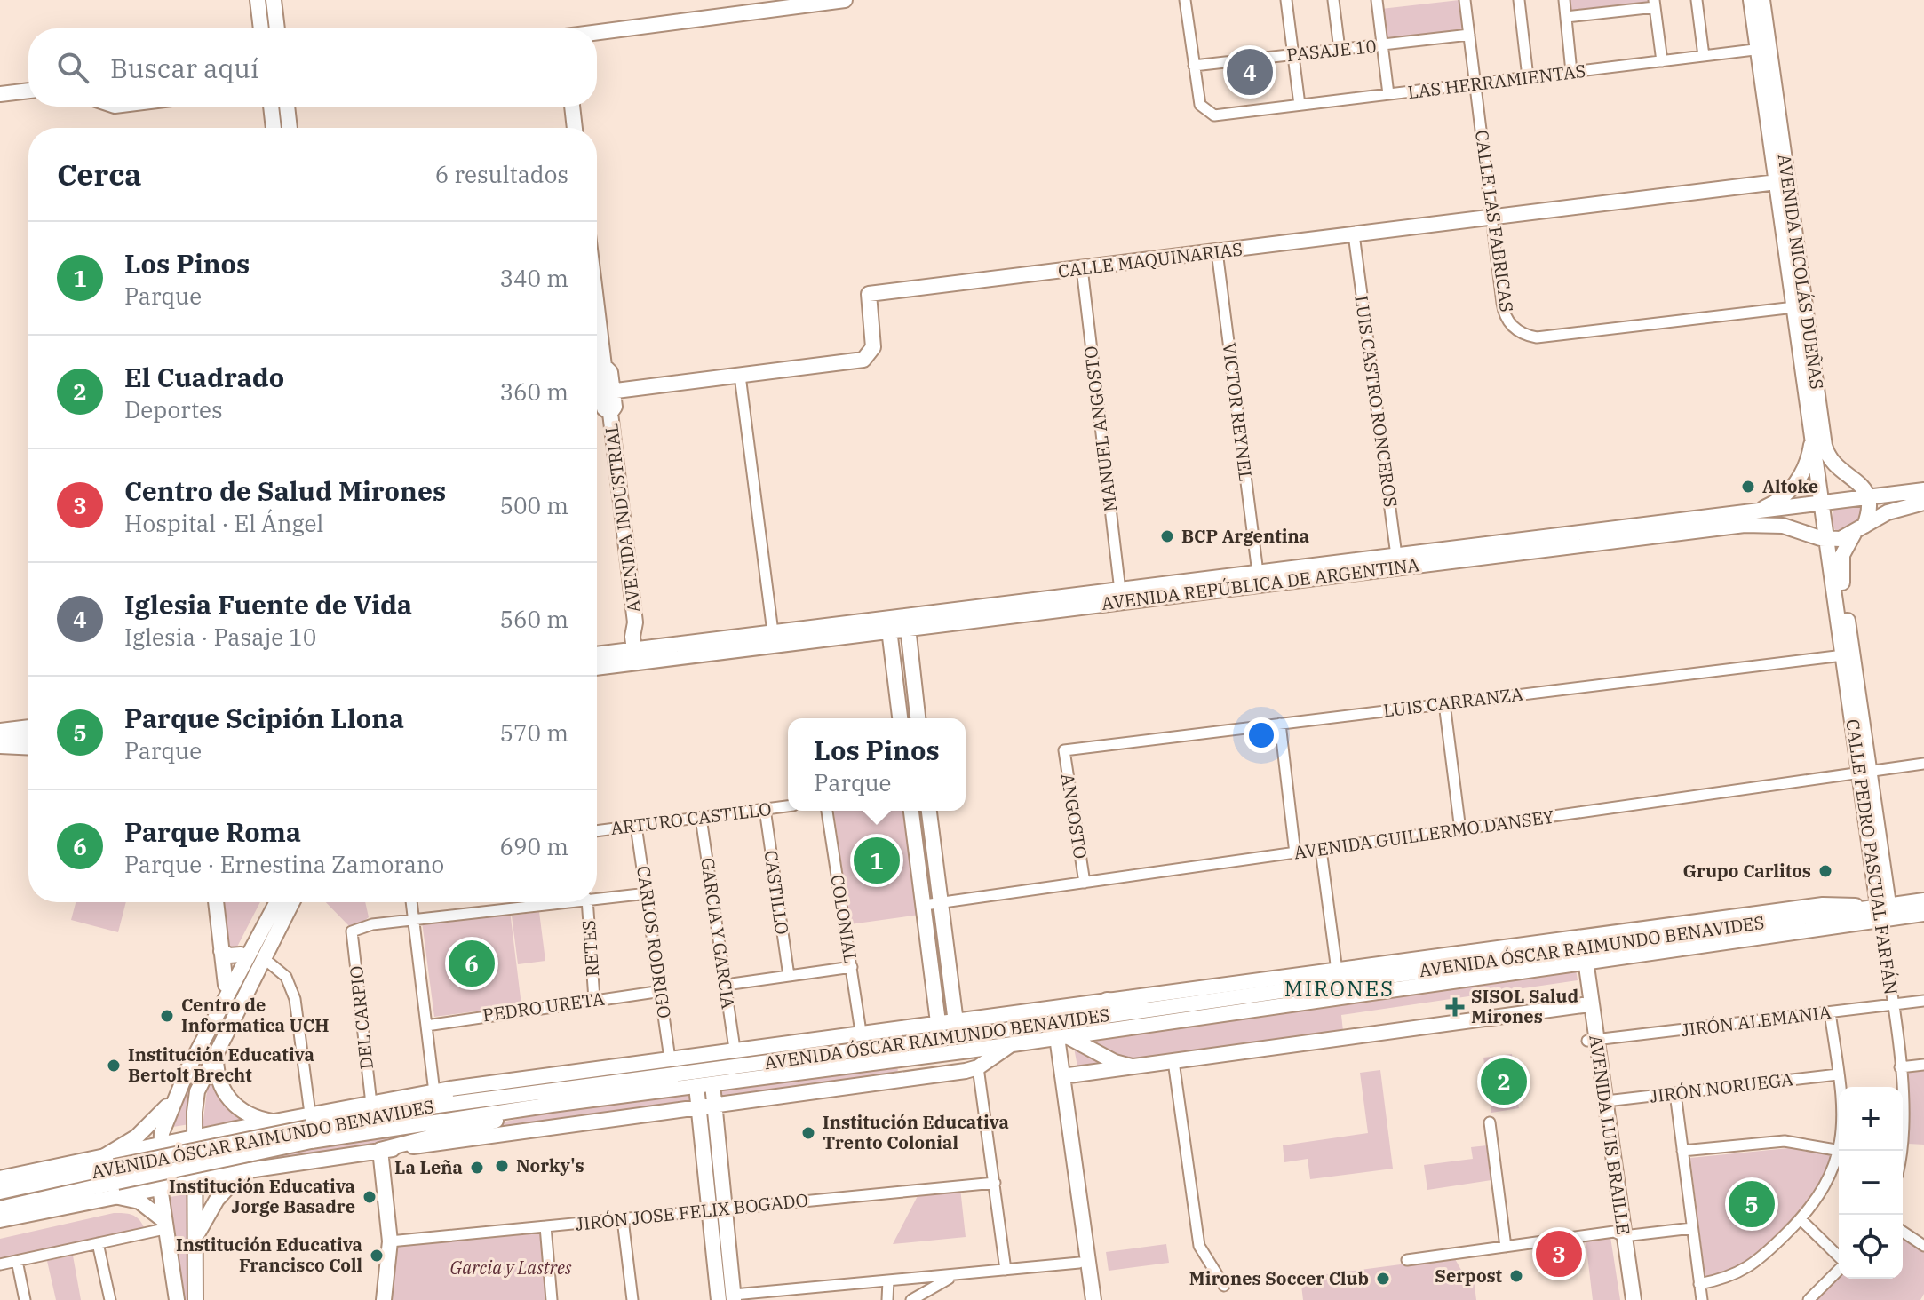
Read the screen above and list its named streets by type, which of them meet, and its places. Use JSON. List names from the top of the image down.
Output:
{
  "streets": {
    "main road": [
      "CALLE MAQUINARIAS",
      "AVENIDA NICOLÁS DUEÑAS",
      "AVENIDA INDUSTRIAL",
      "AVENIDA REPÚBLICA DE ARGENTINA",
      "CALLE PEDRO PASCUAL FARFÁN",
      "AVENIDA ÓSCAR RAIMUNDO BENAVIDES",
      "AVENIDA LUIS BRAILLE"
    ],
    "street": [
      "PASAJE 10",
      "LAS HERRAMIENTAS",
      "CALLE LAS FABRICAS",
      "LUIS CASTRO RONCEROS",
      "VICTOR REYNEL",
      "MANUEL ANGOSTO",
      "LUIS CARRANZA",
      "ANGOSTO",
      "ARTURO CASTILLO",
      "AVENIDA GUILLERMO DANSEY",
      "CASTILLO",
      "COLONIAL",
      "GARCIA Y GARCIA",
      "CARLOS RODRIGO",
      "RETES",
      "PEDRO URETA",
      "DEL CARPIO",
      "JIRÓN ALEMANIA",
      "JIRÓN NORUEGA",
      "JIRÓN JOSE FELIX BOGADO"
    ]
  },
  "crossings": [
    ["PASAJE 10", "LAS HERRAMIENTAS"],
    ["PASAJE 10", "CALLE LAS FABRICAS"],
    ["LAS HERRAMIENTAS", "CALLE LAS FABRICAS"],
    ["LAS HERRAMIENTAS", "AVENIDA NICOLÁS DUEÑAS"],
    ["CALLE LAS FABRICAS", "CALLE MAQUINARIAS"],
    ["CALLE LAS FABRICAS", "AVENIDA NICOLÁS DUEÑAS"],
    ["CALLE MAQUINARIAS", "AVENIDA NICOLÁS DUEÑAS"],
    ["CALLE MAQUINARIAS", "LUIS CASTRO RONCEROS"],
    ["CALLE MAQUINARIAS", "VICTOR REYNEL"],
    ["CALLE MAQUINARIAS", "MANUEL ANGOSTO"],
    ["CALLE MAQUINARIAS", "AVENIDA INDUSTRIAL"],
    ["AVENIDA NICOLÁS DUEÑAS", "AVENIDA REPÚBLICA DE ARGENTINA"],
    ["AVENIDA NICOLÁS DUEÑAS", "CALLE PEDRO PASCUAL FARFÁN"],
    ["LUIS CASTRO RONCEROS", "AVENIDA REPÚBLICA DE ARGENTINA"],
    ["VICTOR REYNEL", "AVENIDA REPÚBLICA DE ARGENTINA"],
    ["MANUEL ANGOSTO", "AVENIDA REPÚBLICA DE ARGENTINA"],
    ["AVENIDA INDUSTRIAL", "AVENIDA REPÚBLICA DE ARGENTINA"],
    ["AVENIDA REPÚBLICA DE ARGENTINA", "CALLE PEDRO PASCUAL FARFÁN"],
    ["LUIS CARRANZA", "ANGOSTO"],
    ["LUIS CARRANZA", "CALLE PEDRO PASCUAL FARFÁN"],
    ["ANGOSTO", "AVENIDA GUILLERMO DANSEY"],
    ["ARTURO CASTILLO", "CASTILLO"],
    ["ARTURO CASTILLO", "GARCIA Y GARCIA"],
    ["ARTURO CASTILLO", "CARLOS RODRIGO"],
    ["AVENIDA GUILLERMO DANSEY", "CALLE PEDRO PASCUAL FARFÁN"],
    ["CALLE PEDRO PASCUAL FARFÁN", "AVENIDA ÓSCAR RAIMUNDO BENAVIDES"],
    ["CALLE PEDRO PASCUAL FARFÁN", "JIRÓN ALEMANIA"],
    ["COLONIAL", "AVENIDA ÓSCAR RAIMUNDO BENAVIDES"],
    ["GARCIA Y GARCIA", "AVENIDA ÓSCAR RAIMUNDO BENAVIDES"],
    ["CARLOS RODRIGO", "AVENIDA ÓSCAR RAIMUNDO BENAVIDES"],
    ["CARLOS RODRIGO", "PEDRO URETA"],
    ["AVENIDA ÓSCAR RAIMUNDO BENAVIDES", "DEL CARPIO"],
    ["AVENIDA ÓSCAR RAIMUNDO BENAVIDES", "AVENIDA LUIS BRAILLE"],
    ["RETES", "PEDRO URETA"],
    ["JIRÓN ALEMANIA", "AVENIDA LUIS BRAILLE"],
    ["JIRÓN NORUEGA", "AVENIDA LUIS BRAILLE"]
  ],
  "districts": ["MIRONES"],
  "parks": ["Garcia y Lastres"],
  "places": {
    "other": [
      "Altoke",
      "BCP Argentina",
      "Grupo Carlitos",
      "Centro de Informatica UCH",
      "Institución Educativa Bertolt Brecht",
      "Institución Educativa Trento Colonial",
      "Norky's",
      "La Leña",
      "Institución Educativa Jorge Basadre",
      "Institución Educativa Francisco Coll",
      "Serpost",
      "Mirones Soccer Club"
    ],
    "health": ["SISOL Salud Mirones"]
  },
  "page": {
    "search": "Buscar aquí",
    "pins": [
      "4",
      "1",
      "6",
      "2",
      "5",
      "3"
    ],
    "heading": ["Cerca", "6 resultados"],
    "list": [
      {
        "mark": "1",
        "name": "Los Pinos",
        "note": "Parque",
        "value": "340 m"
      },
      {
        "mark": "2",
        "name": "El Cuadrado",
        "note": "Deportes",
        "value": "360 m"
      },
      {
        "mark": "3",
        "name": "Centro de Salud Mirones",
        "note": "Hospital · El Ángel",
        "value": "500 m"
      },
      {
        "mark": "4",
        "name": "Iglesia Fuente de Vida",
        "note": "Iglesia · Pasaje 10",
        "value": "560 m"
      },
      {
        "mark": "5",
        "name": "Parque Scipión Llona",
        "note": "Parque",
        "value": "570 m"
      },
      {
        "mark": "6",
        "name": "Parque Roma",
        "note": "Parque · Ernestina Zamorano",
        "value": "690 m"
      }
    ],
    "popup": ["Los Pinos", "Parque"],
    "map_buttons": ["+", "−"]
  }
}
